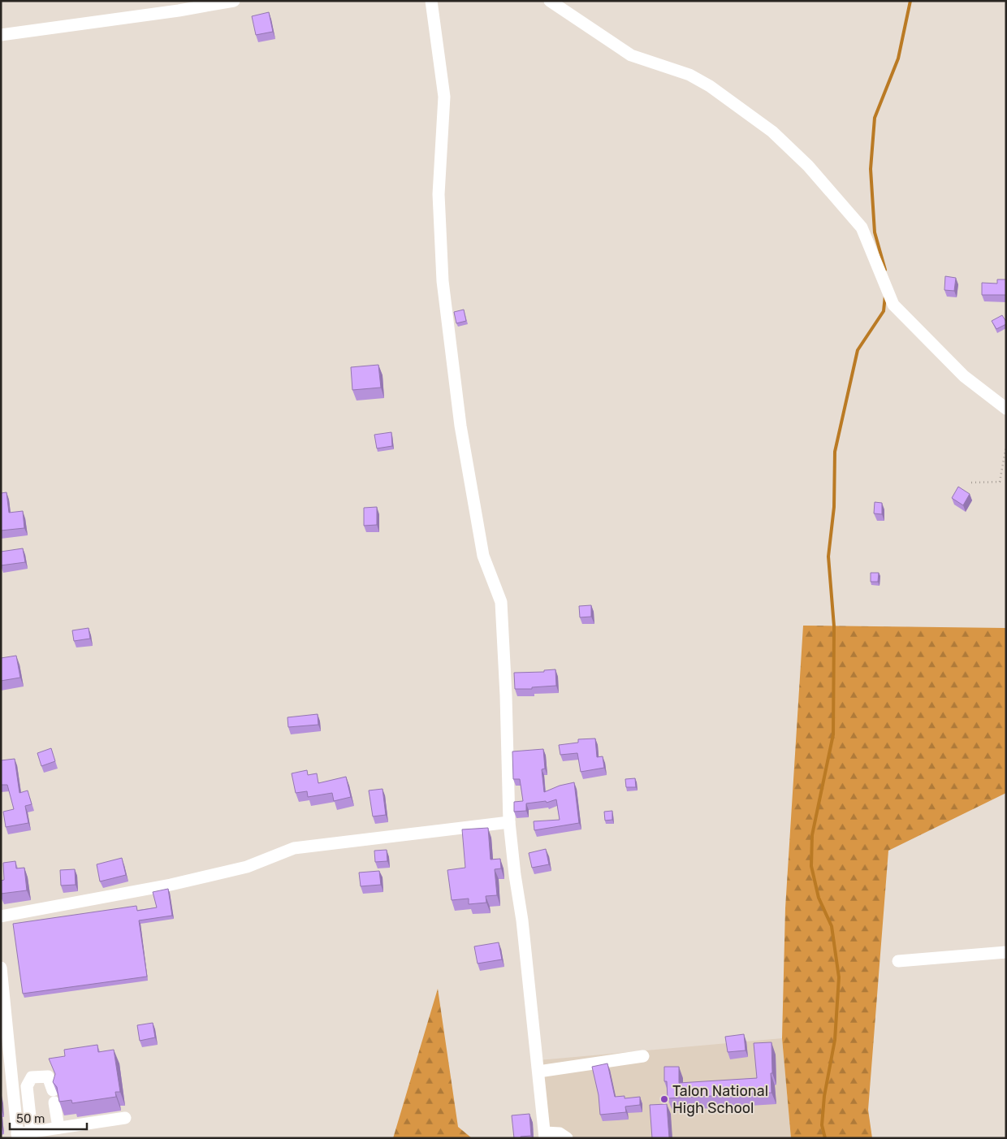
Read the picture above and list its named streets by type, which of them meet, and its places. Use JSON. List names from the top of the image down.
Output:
{
  "places": ["Talon National High School"],
  "scale_bar": "50 m"
}
